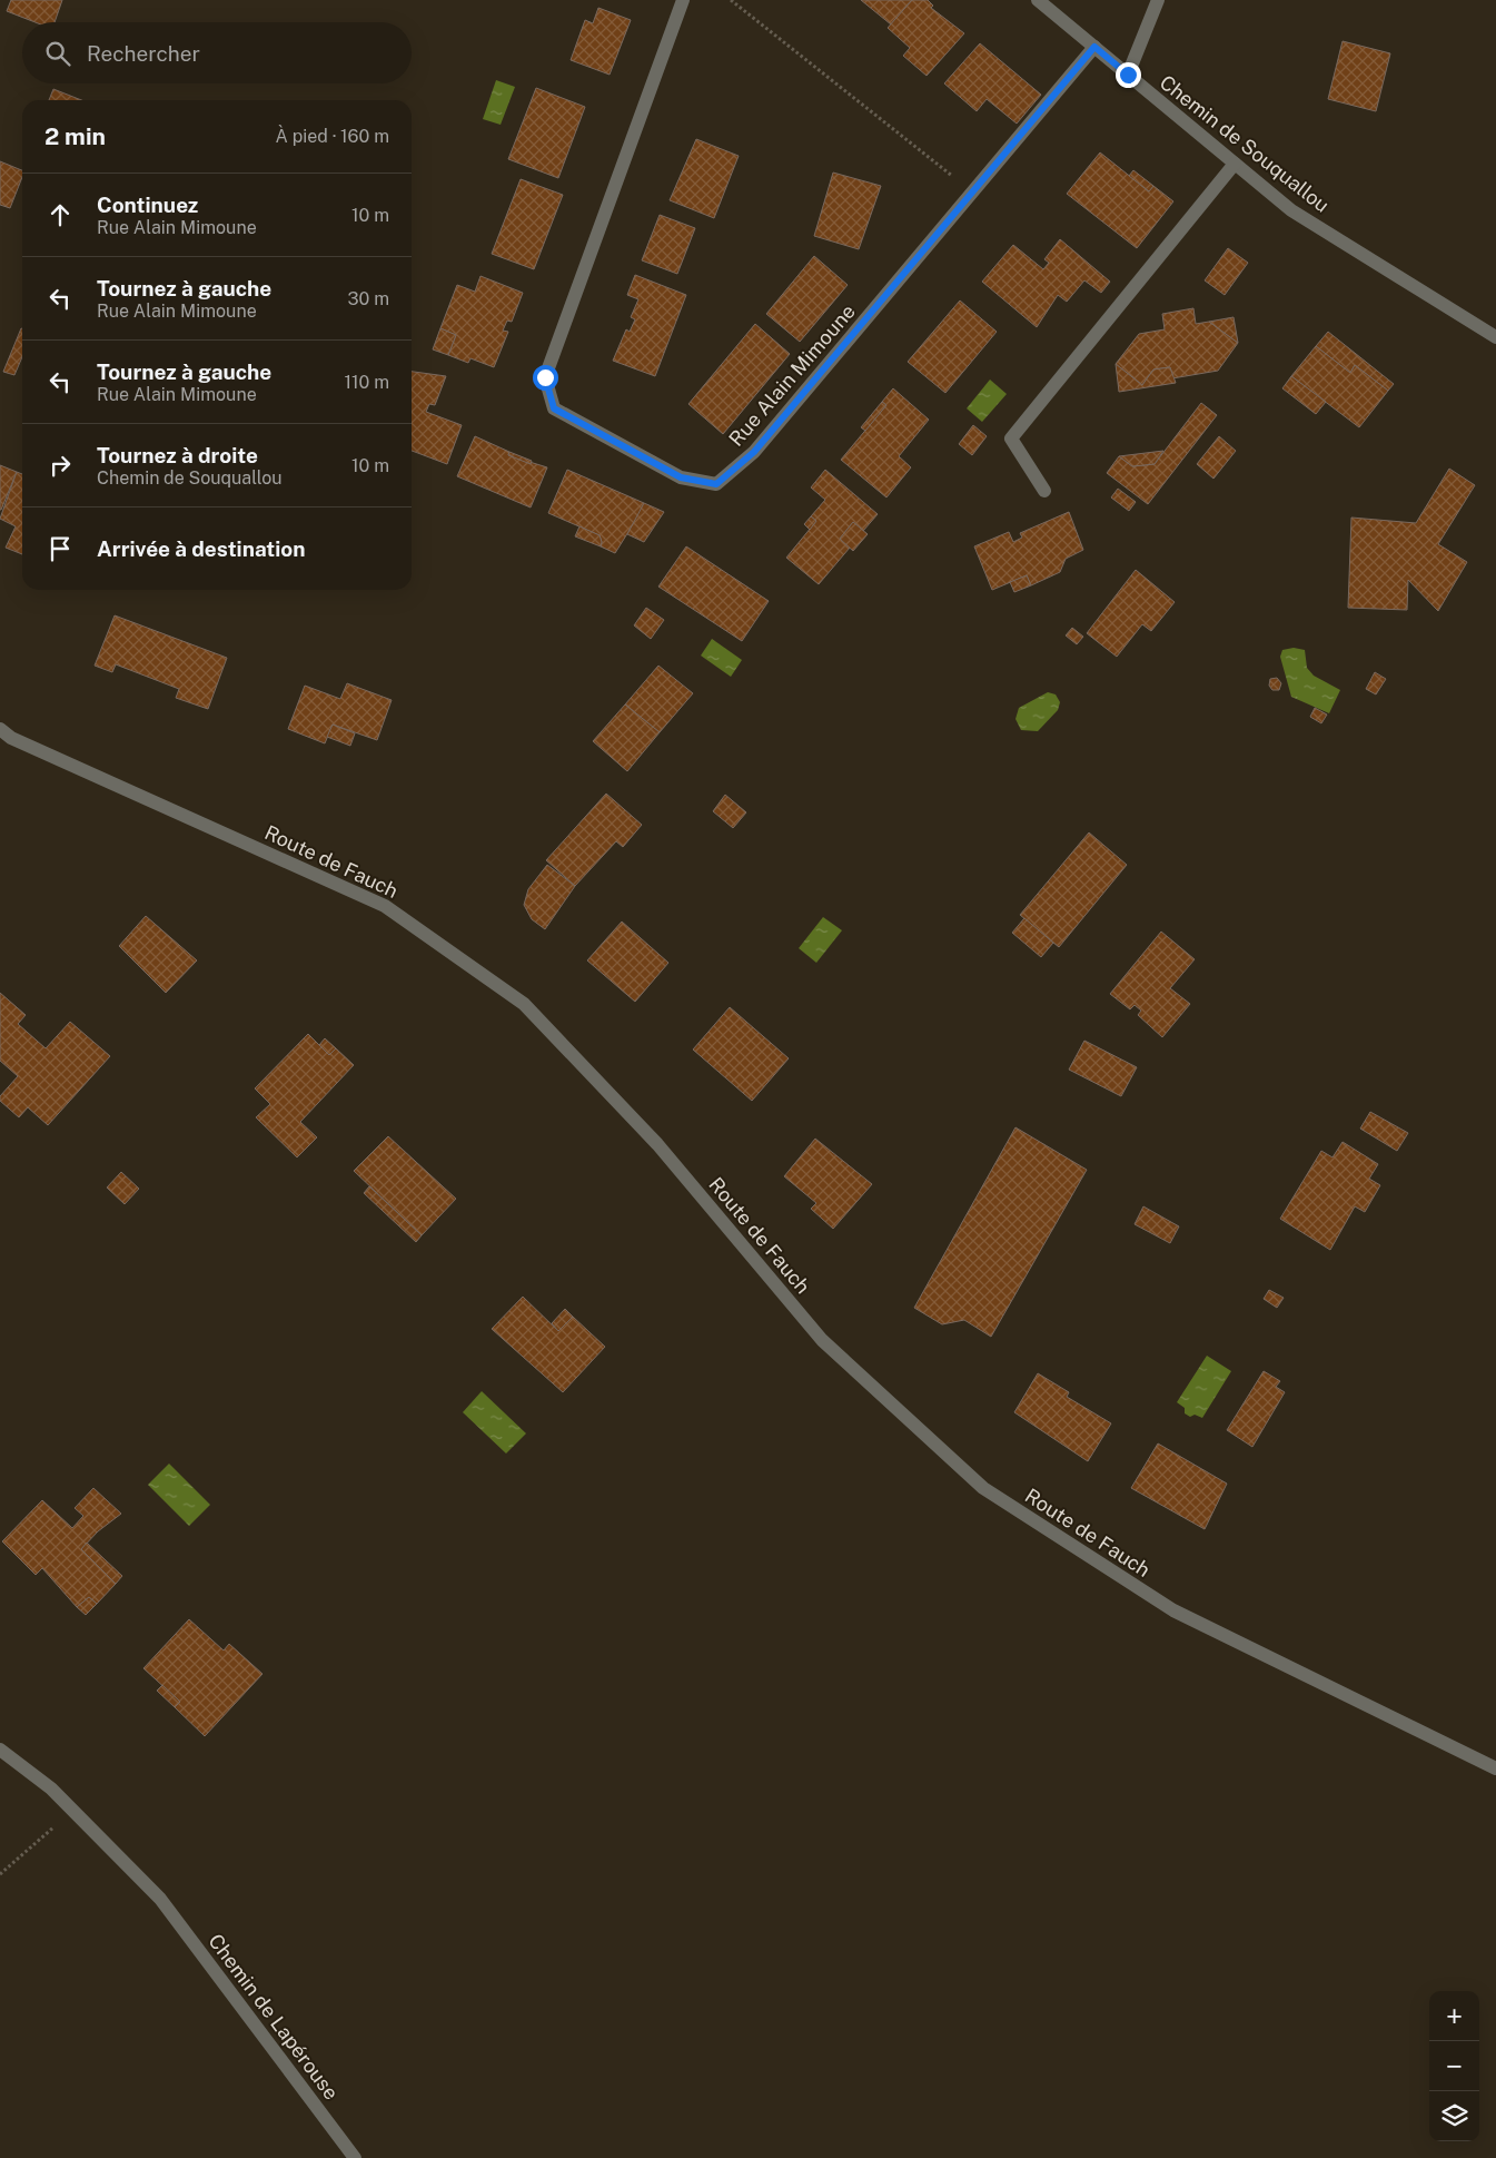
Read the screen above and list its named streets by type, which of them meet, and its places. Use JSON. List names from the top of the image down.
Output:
{
  "streets": {
    "street": [
      "Chemin de Souquallou",
      "Rue Alain Mimoune",
      "Route de Fauch",
      "Chemin de Lapérouse"
    ]
  },
  "crossings": [
    ["Chemin de Souquallou", "Rue Alain Mimoune"]
  ],
  "page": {
    "search": "Rechercher",
    "heading": ["2 min", "À pied · 160 m"],
    "list": [
      ["Continuez", "Rue Alain Mimoune", "10 m"],
      ["Tournez à gauche", "Rue Alain Mimoune", "30 m"],
      ["Tournez à gauche", "Rue Alain Mimoune", "110 m"],
      ["Tournez à droite", "Chemin de Souquallou", "10 m"],
      "Arrivée à destination"
    ],
    "map_buttons": ["+", "−"]
  }
}
